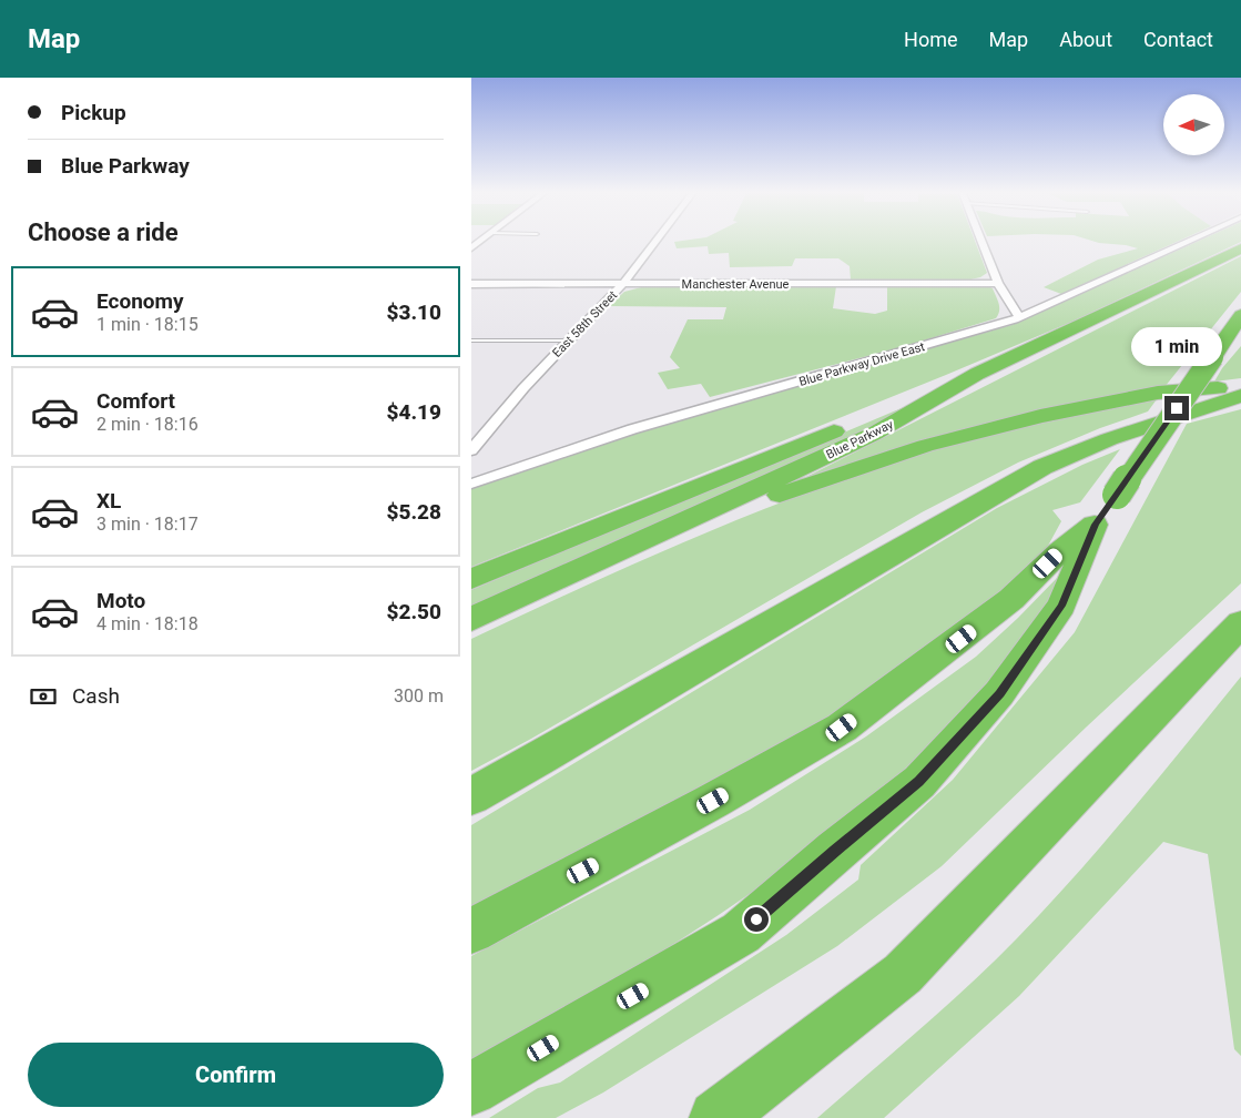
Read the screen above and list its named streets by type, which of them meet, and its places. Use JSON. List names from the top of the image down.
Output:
{
  "streets": {
    "highway": ["Blue Parkway"],
    "street": ["Manchester Avenue", "East 58th Street", "Blue Parkway Drive East"]
  },
  "crossings": [
    ["Manchester Avenue", "East 58th Street"]
  ],
  "north": "left",
  "page": {
    "header": "Map",
    "nav": [
      "Home",
      "Map",
      "About",
      "Contact"
    ],
    "banner": ["Pickup", "Blue Parkway"],
    "heading": "Choose a ride",
    "list": [
      {
        "name": "Economy",
        "note": "1 min · 18:15",
        "value": "$3.10"
      },
      {
        "name": "Comfort",
        "note": "2 min · 18:16",
        "value": "$4.19"
      },
      {
        "name": "XL",
        "note": "3 min · 18:17",
        "value": "$5.28"
      },
      {
        "name": "Moto",
        "note": "4 min · 18:18",
        "value": "$2.50"
      }
    ],
    "bubble": "1 min",
    "pay": ["Cash", "300 m"],
    "buttons": "Confirm"
  }
}
